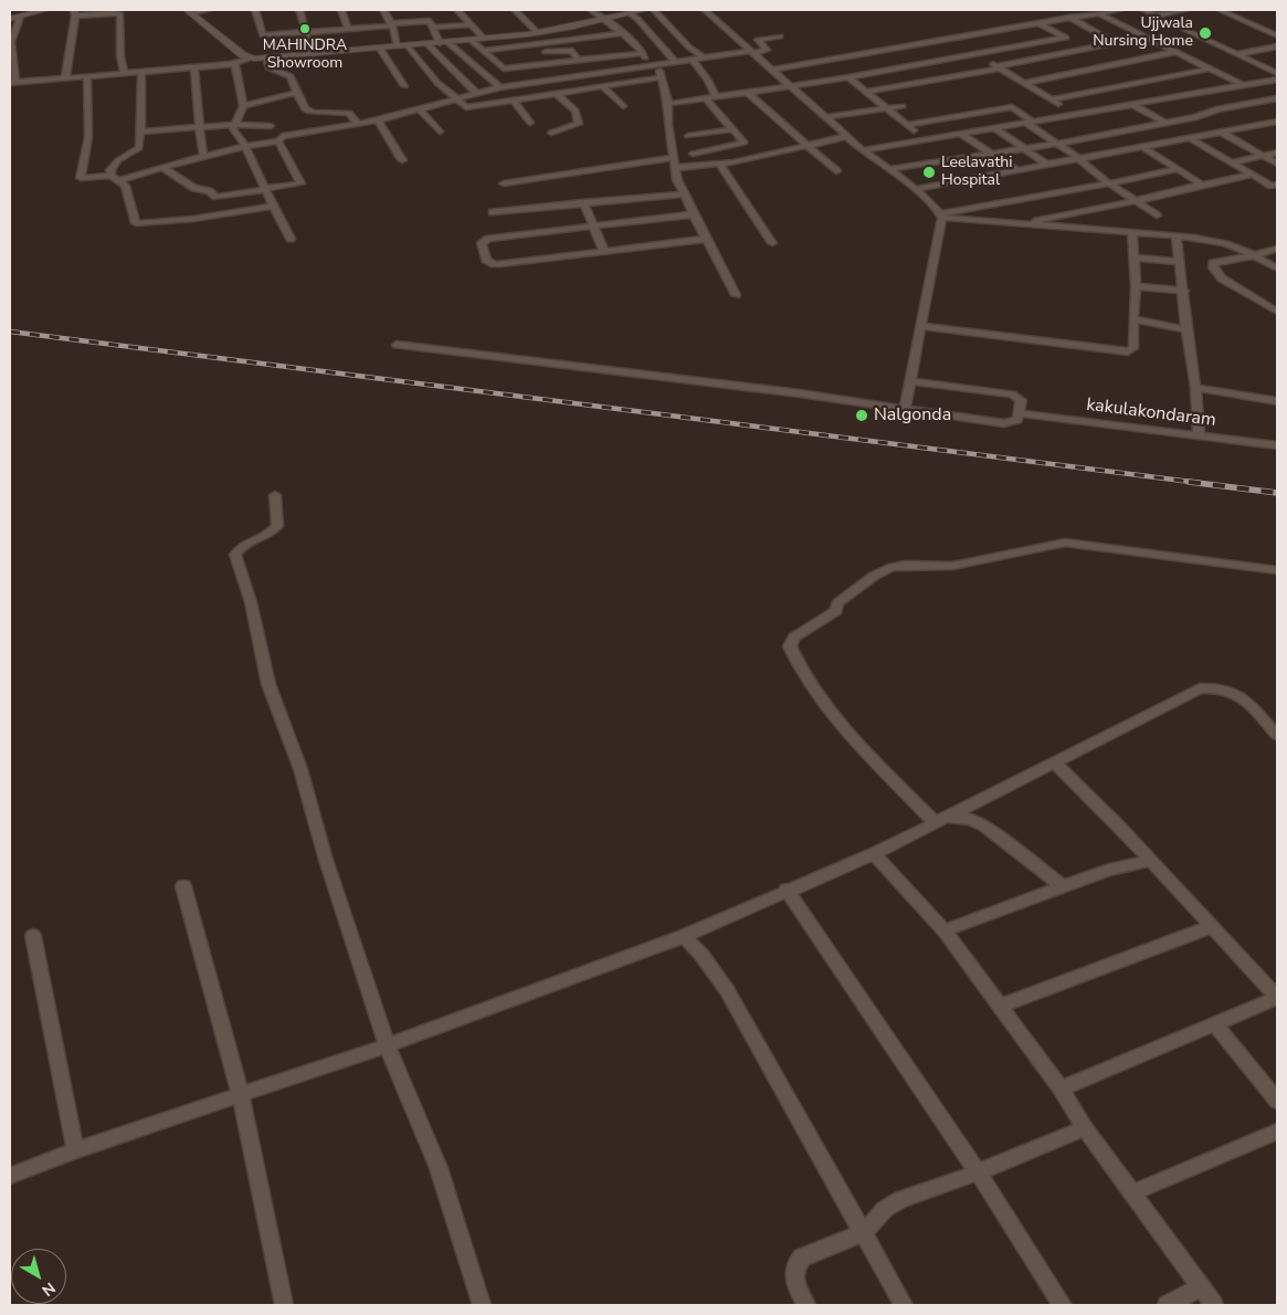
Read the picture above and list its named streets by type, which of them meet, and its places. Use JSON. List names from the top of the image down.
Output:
{
  "streets": {
    "street": ["kakulakondaram"]
  },
  "places": [
    "MAHINDRA Showroom",
    "Ujjwala Nursing Home",
    "Leelavathi Hospital",
    "Nalgonda"
  ],
  "north": "bottom right"
}
